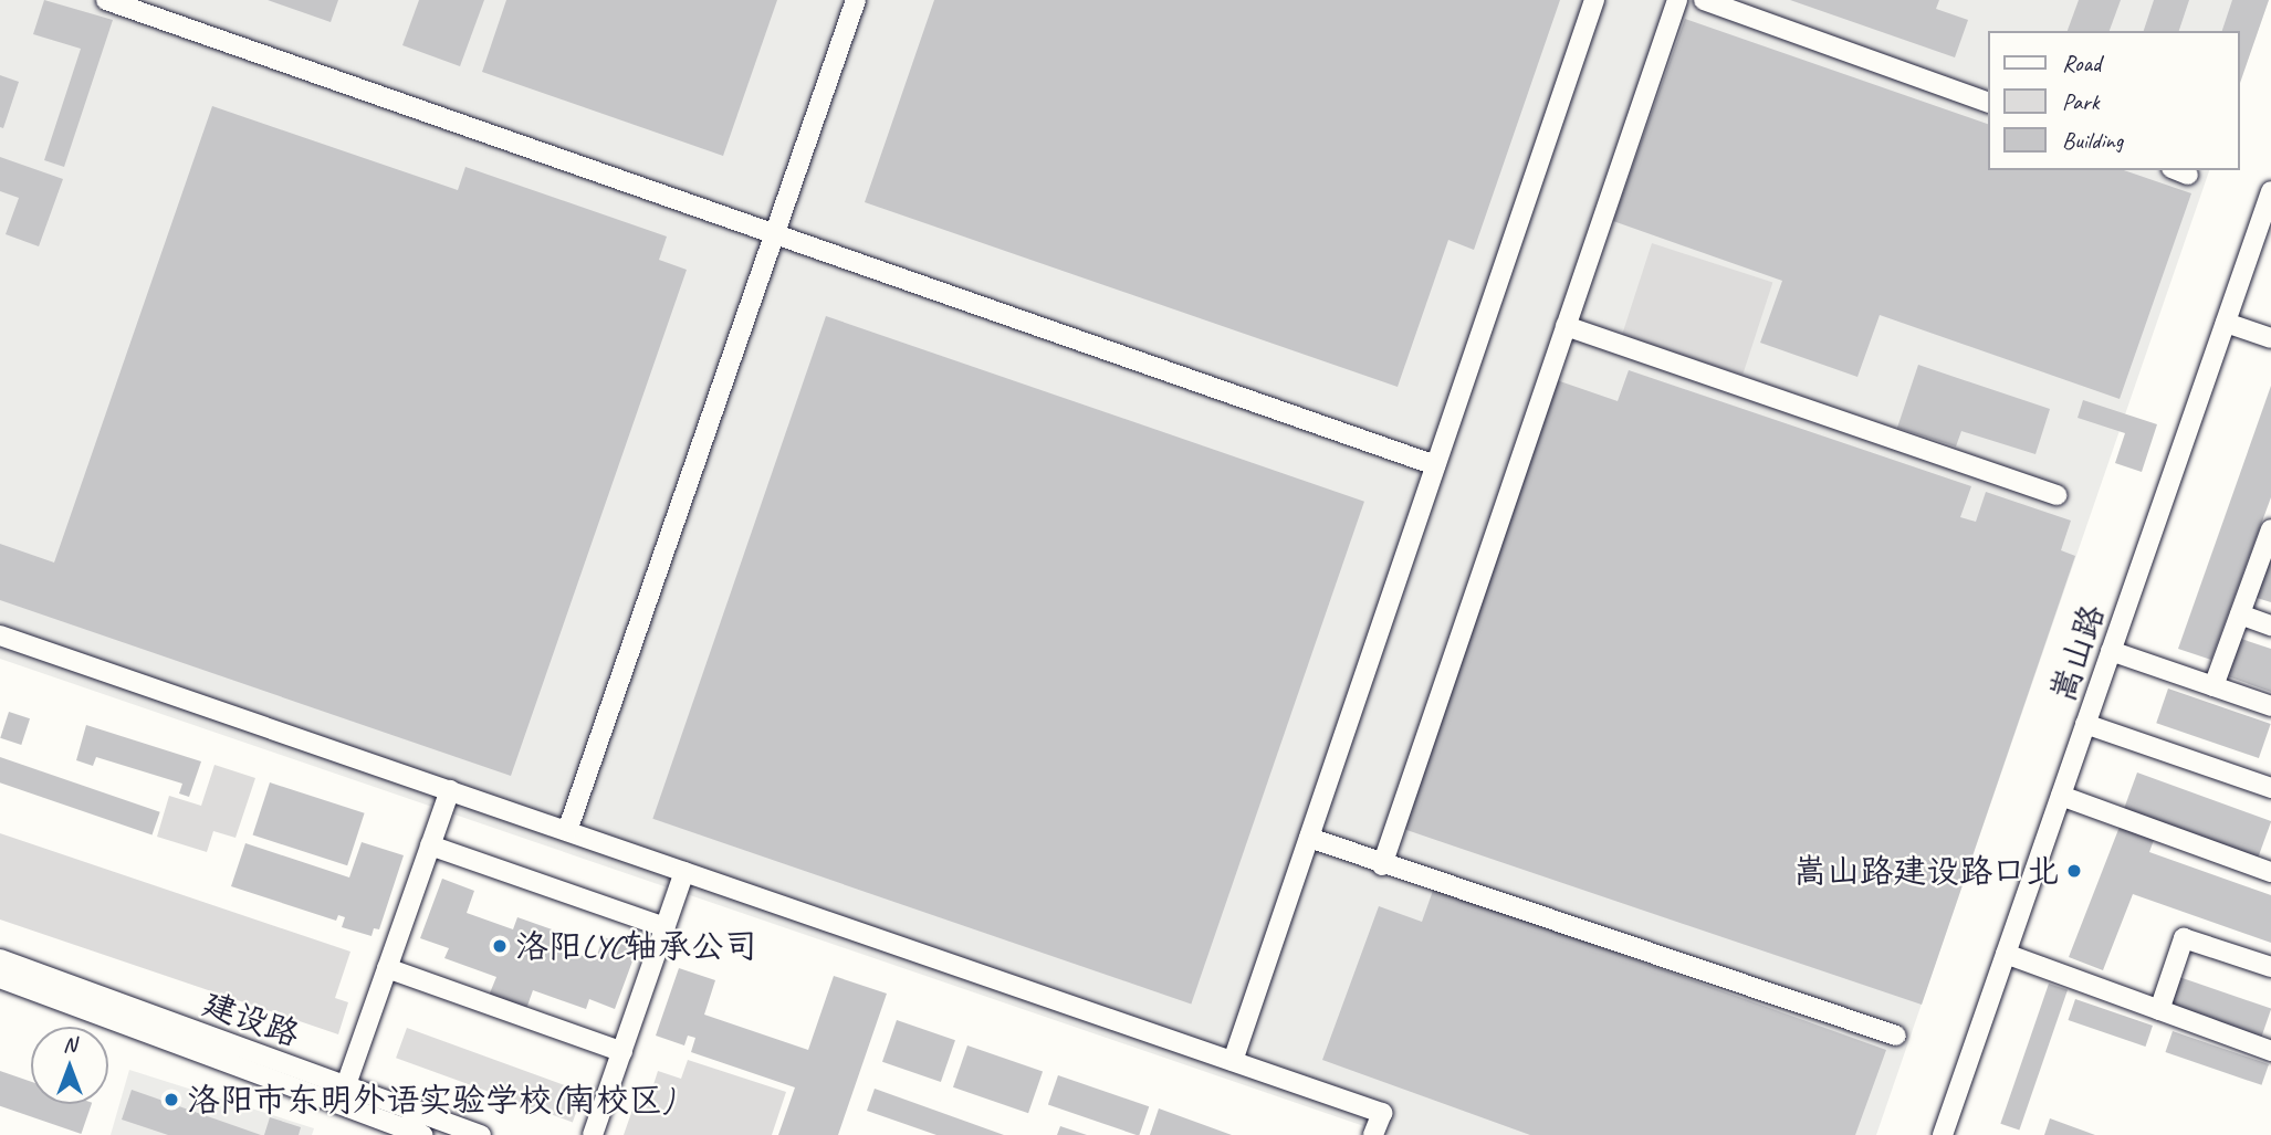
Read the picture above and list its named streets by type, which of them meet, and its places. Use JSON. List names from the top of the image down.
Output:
{
  "streets": {
    "street": ["嵩山路", "建设路"]
  },
  "places": ["嵩山路建设路口北", "洛阳LYC轴承公司", "洛阳市东明外语实验学校(南校区)"],
  "legend": ["Road", "Park", "Building"],
  "north": "top"
}
